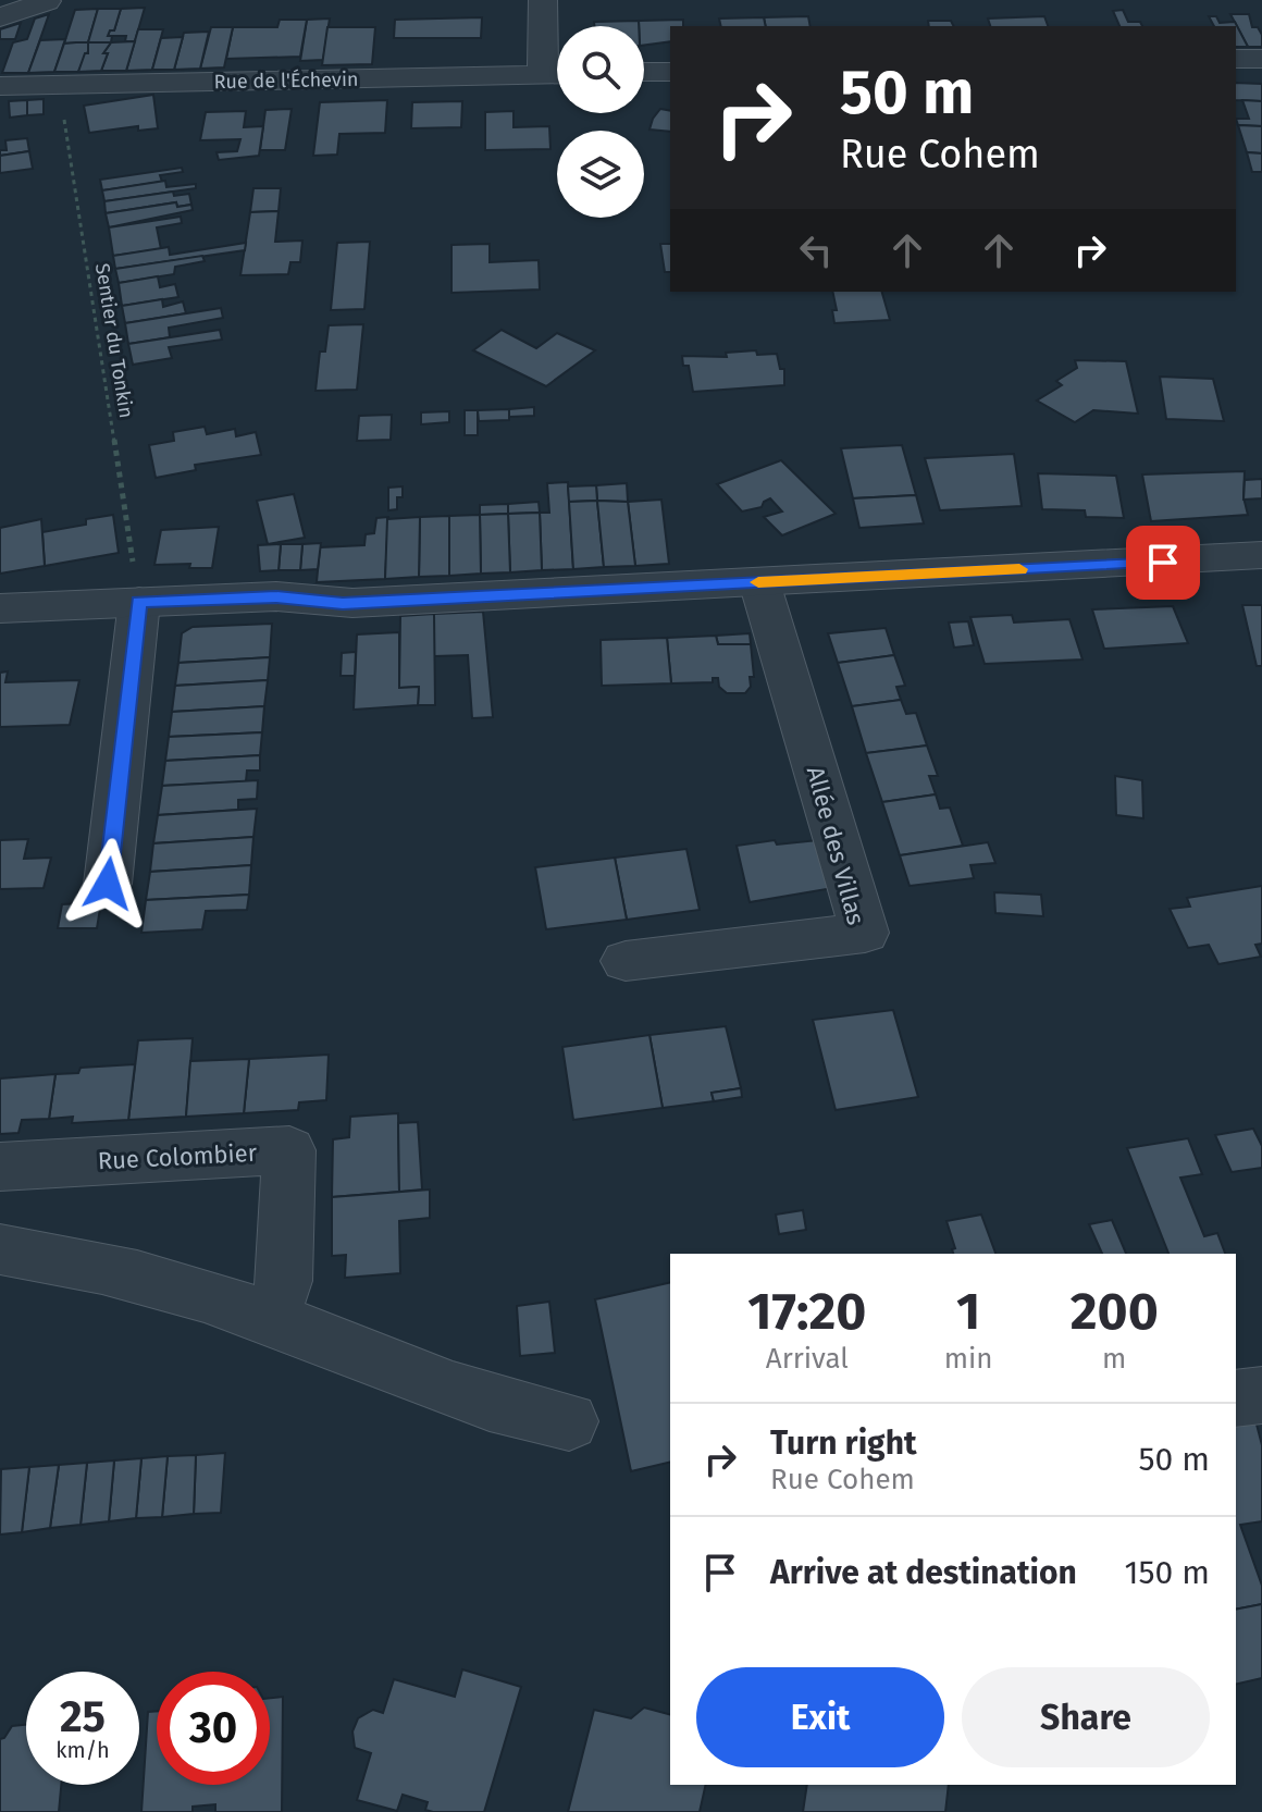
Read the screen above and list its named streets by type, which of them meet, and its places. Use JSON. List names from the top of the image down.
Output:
{
  "streets": {
    "street": ["Rue de l'Échevin", "Allée des Villas", "Rue Colombier"],
    "path": ["Sentier du Tonkin"]
  },
  "crossings": [
    ["Rue de l'Échevin", "Sentier du Tonkin"]
  ],
  "page": {
    "turn": ["50 m", "Rue Cohem"],
    "eta": [
      "17:20",
      "Arrival",
      "1",
      "min",
      "200",
      "m"
    ],
    "list": [
      {
        "name": "Turn right",
        "note": "Rue Cohem",
        "value": "50 m"
      },
      {
        "name": "Arrive at destination",
        "value": "150 m"
      }
    ],
    "buttons": ["Exit", "Share"],
    "speed": "25 km/h",
    "limit": "30"
  }
}
